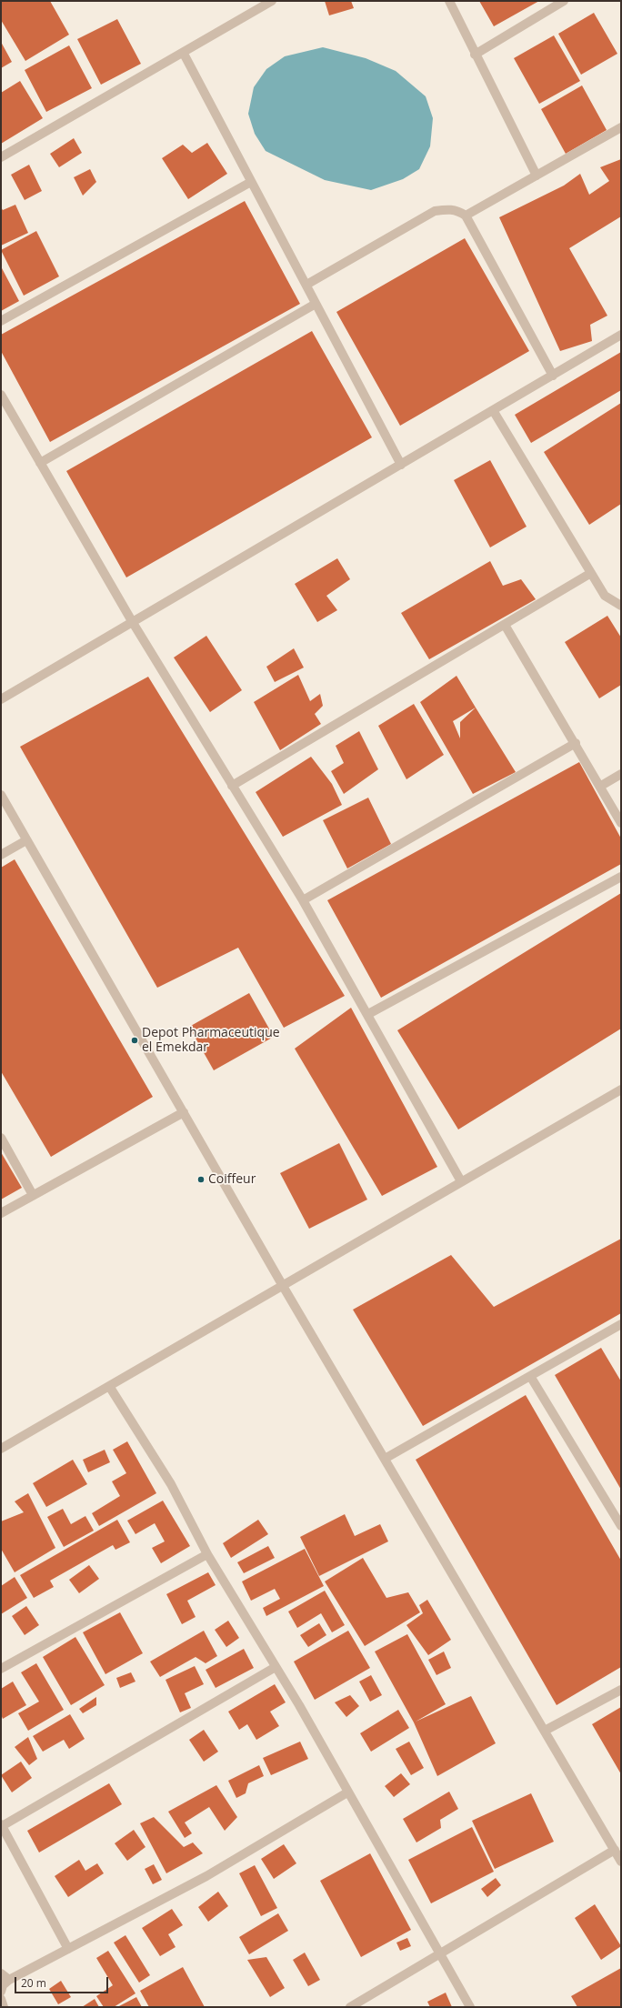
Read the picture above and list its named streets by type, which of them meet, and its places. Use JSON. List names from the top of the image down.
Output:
{
  "places": ["Depot Pharmaceutique el Emekdar", "Coiffeur"],
  "scale_bar": "20 m"
}
